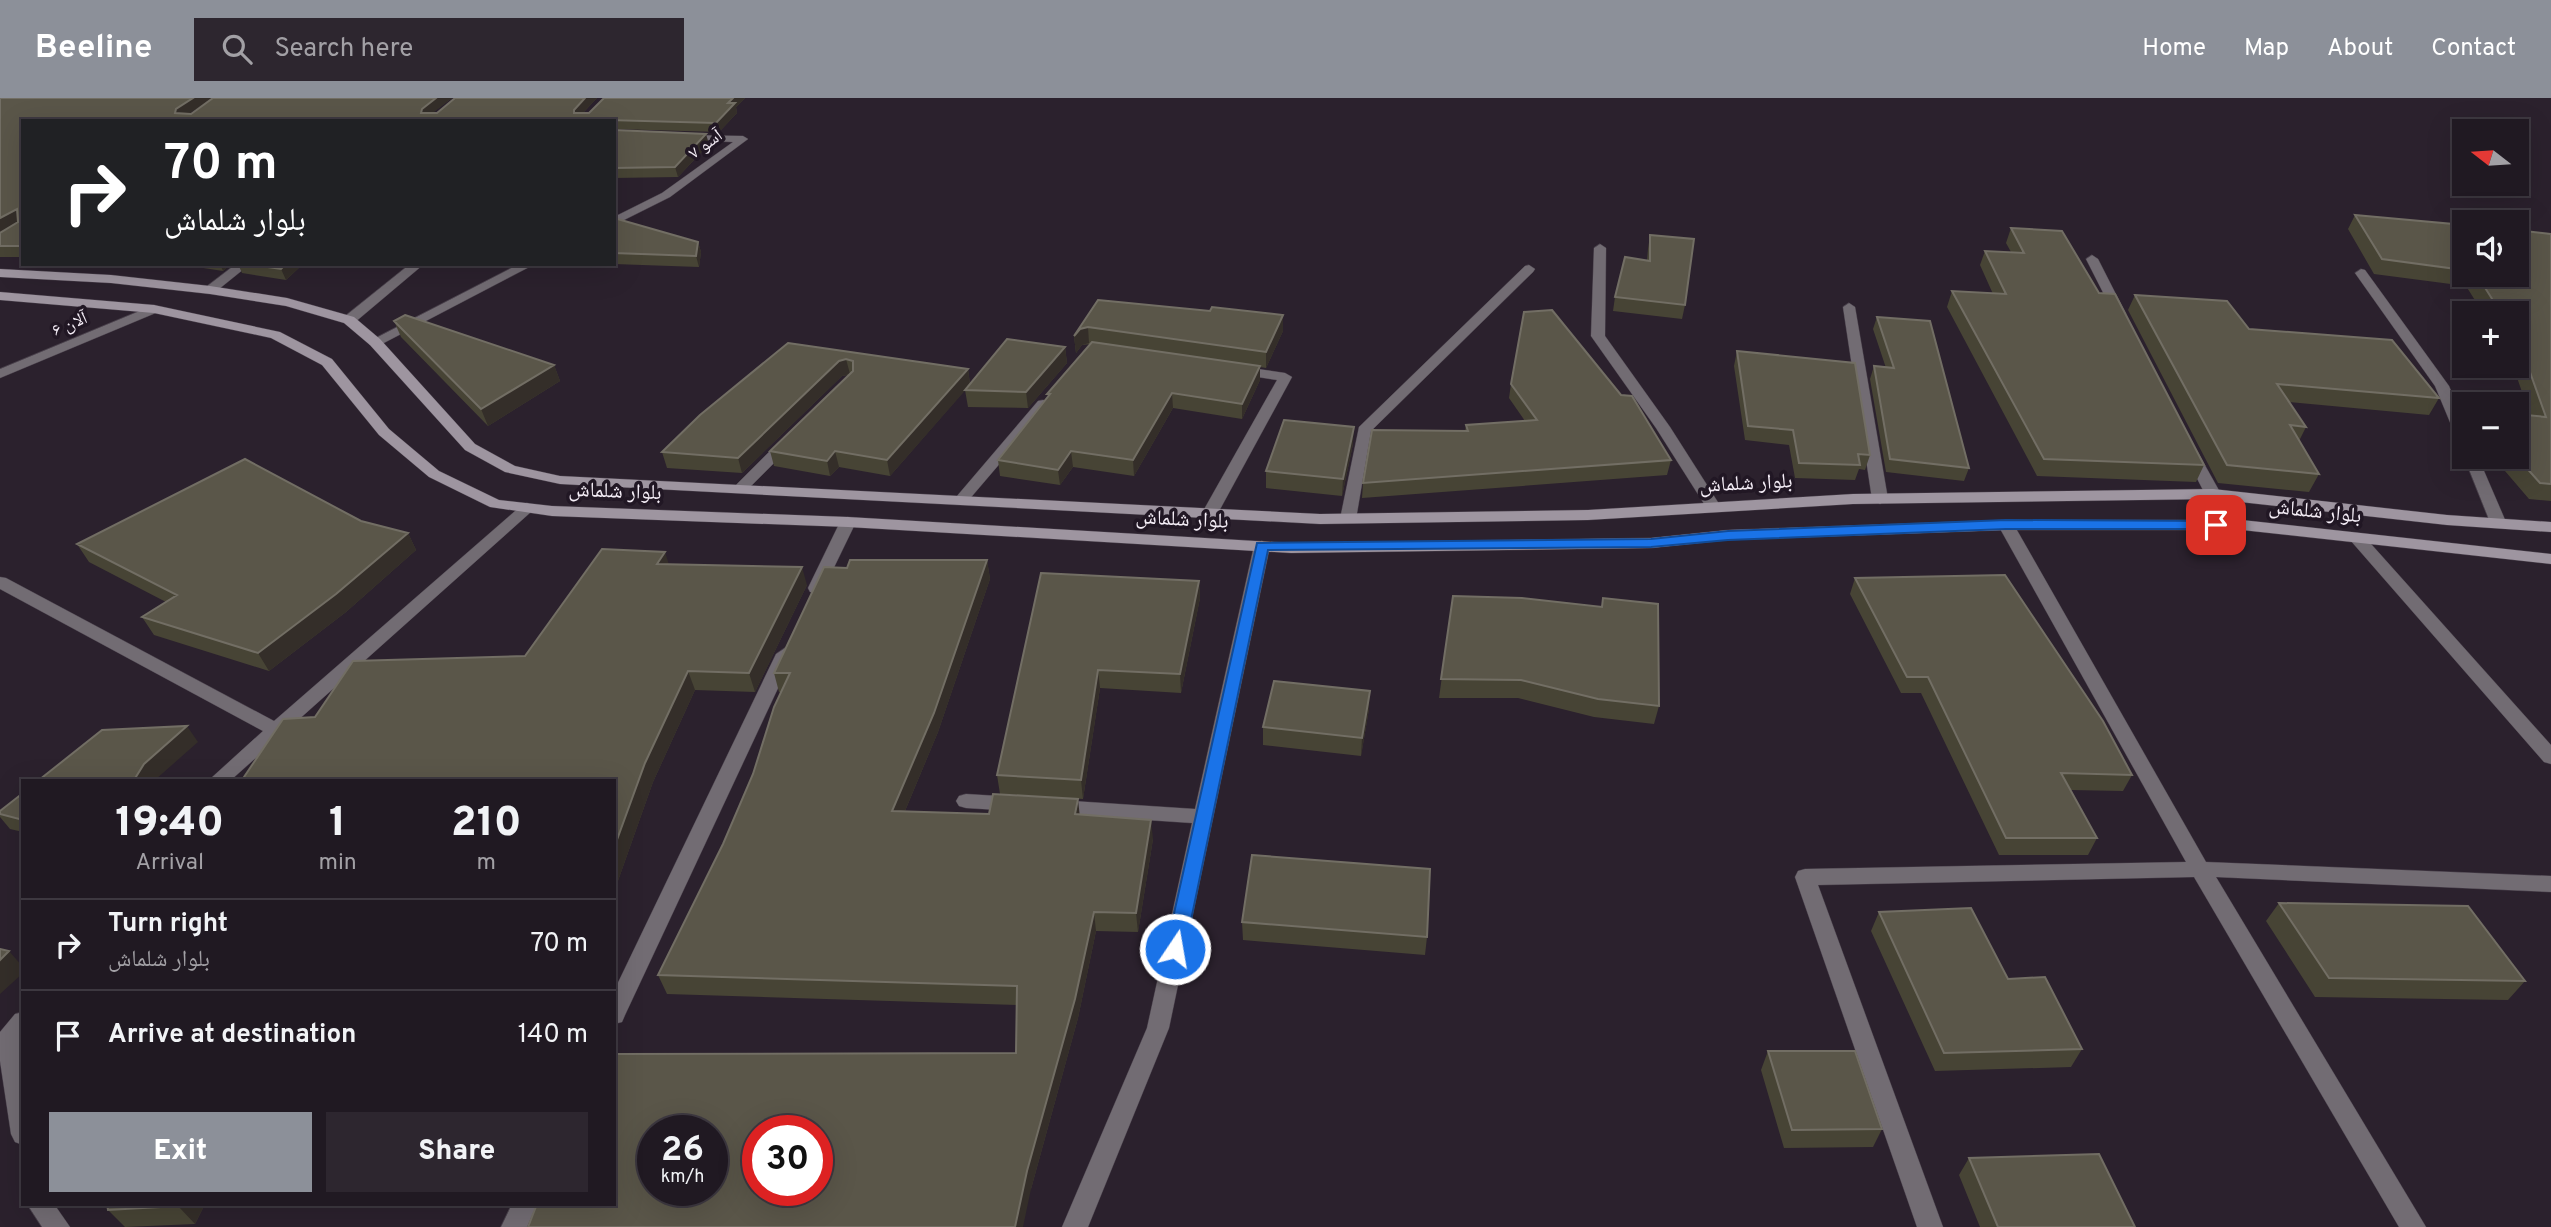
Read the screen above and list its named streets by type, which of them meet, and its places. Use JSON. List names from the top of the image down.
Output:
{
  "streets": {
    "main road": ["بلوار شلماش"],
    "street": ["آسو ۷", "آلان ۶"]
  },
  "crossings": [
    ["آلان ۶", "بلوار شلماش"]
  ],
  "north": "left",
  "page": {
    "header": "Beeline",
    "search": "Search here",
    "nav": [
      "Home",
      "Map",
      "About",
      "Contact"
    ],
    "map_buttons": ["+", "−"],
    "turn": ["70 m", "بلوار شلماش"],
    "eta": [
      "19:40",
      "Arrival",
      "1",
      "min",
      "210",
      "m"
    ],
    "list": [
      {
        "name": "Turn right",
        "note": "بلوار شلماش",
        "value": "70 m"
      },
      {
        "name": "Arrive at destination",
        "value": "140 m"
      }
    ],
    "buttons": ["Exit", "Share"],
    "speed": "26 km/h",
    "limit": "30"
  }
}
